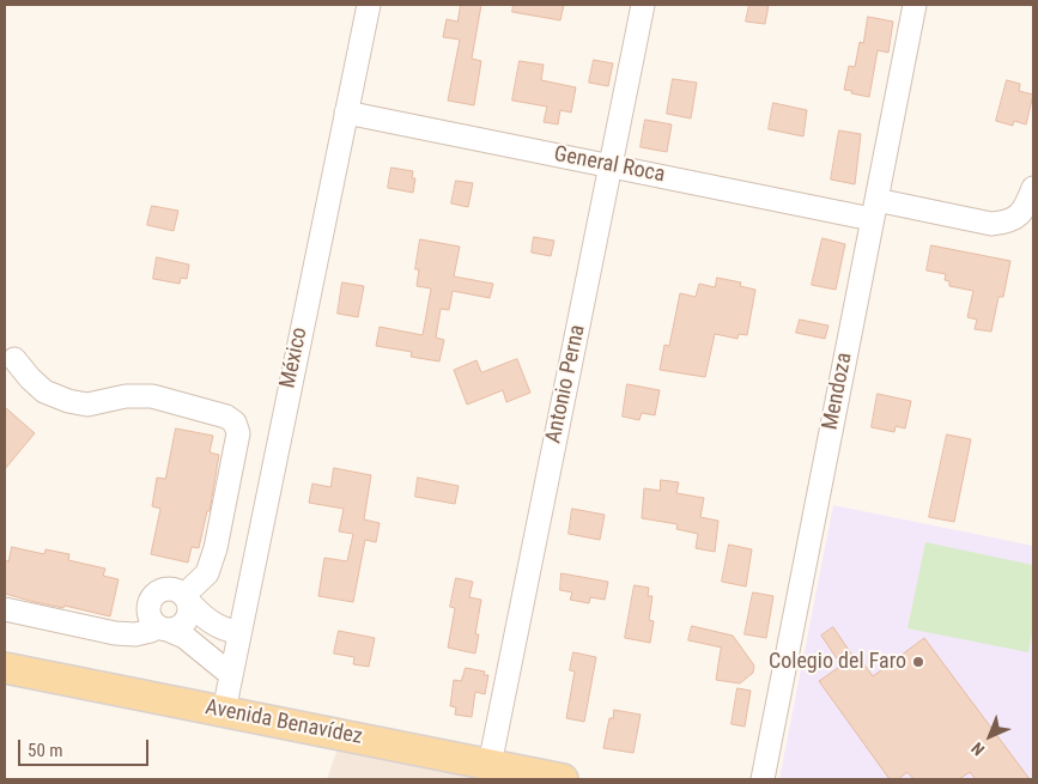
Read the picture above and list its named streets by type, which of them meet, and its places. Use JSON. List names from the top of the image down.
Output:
{
  "streets": {
    "main road": ["Avenida Benavídez"],
    "street": [
      "General Roca",
      "México",
      "Antonio Perna",
      "Mendoza"
    ]
  },
  "crossings": [
    ["General Roca", "México"],
    ["General Roca", "Antonio Perna"],
    ["General Roca", "Mendoza"],
    ["México", "Avenida Benavídez"],
    ["Antonio Perna", "Avenida Benavídez"]
  ],
  "places": ["Colegio del Faro"],
  "scale_bar": "50 m",
  "north": "bottom left"
}
